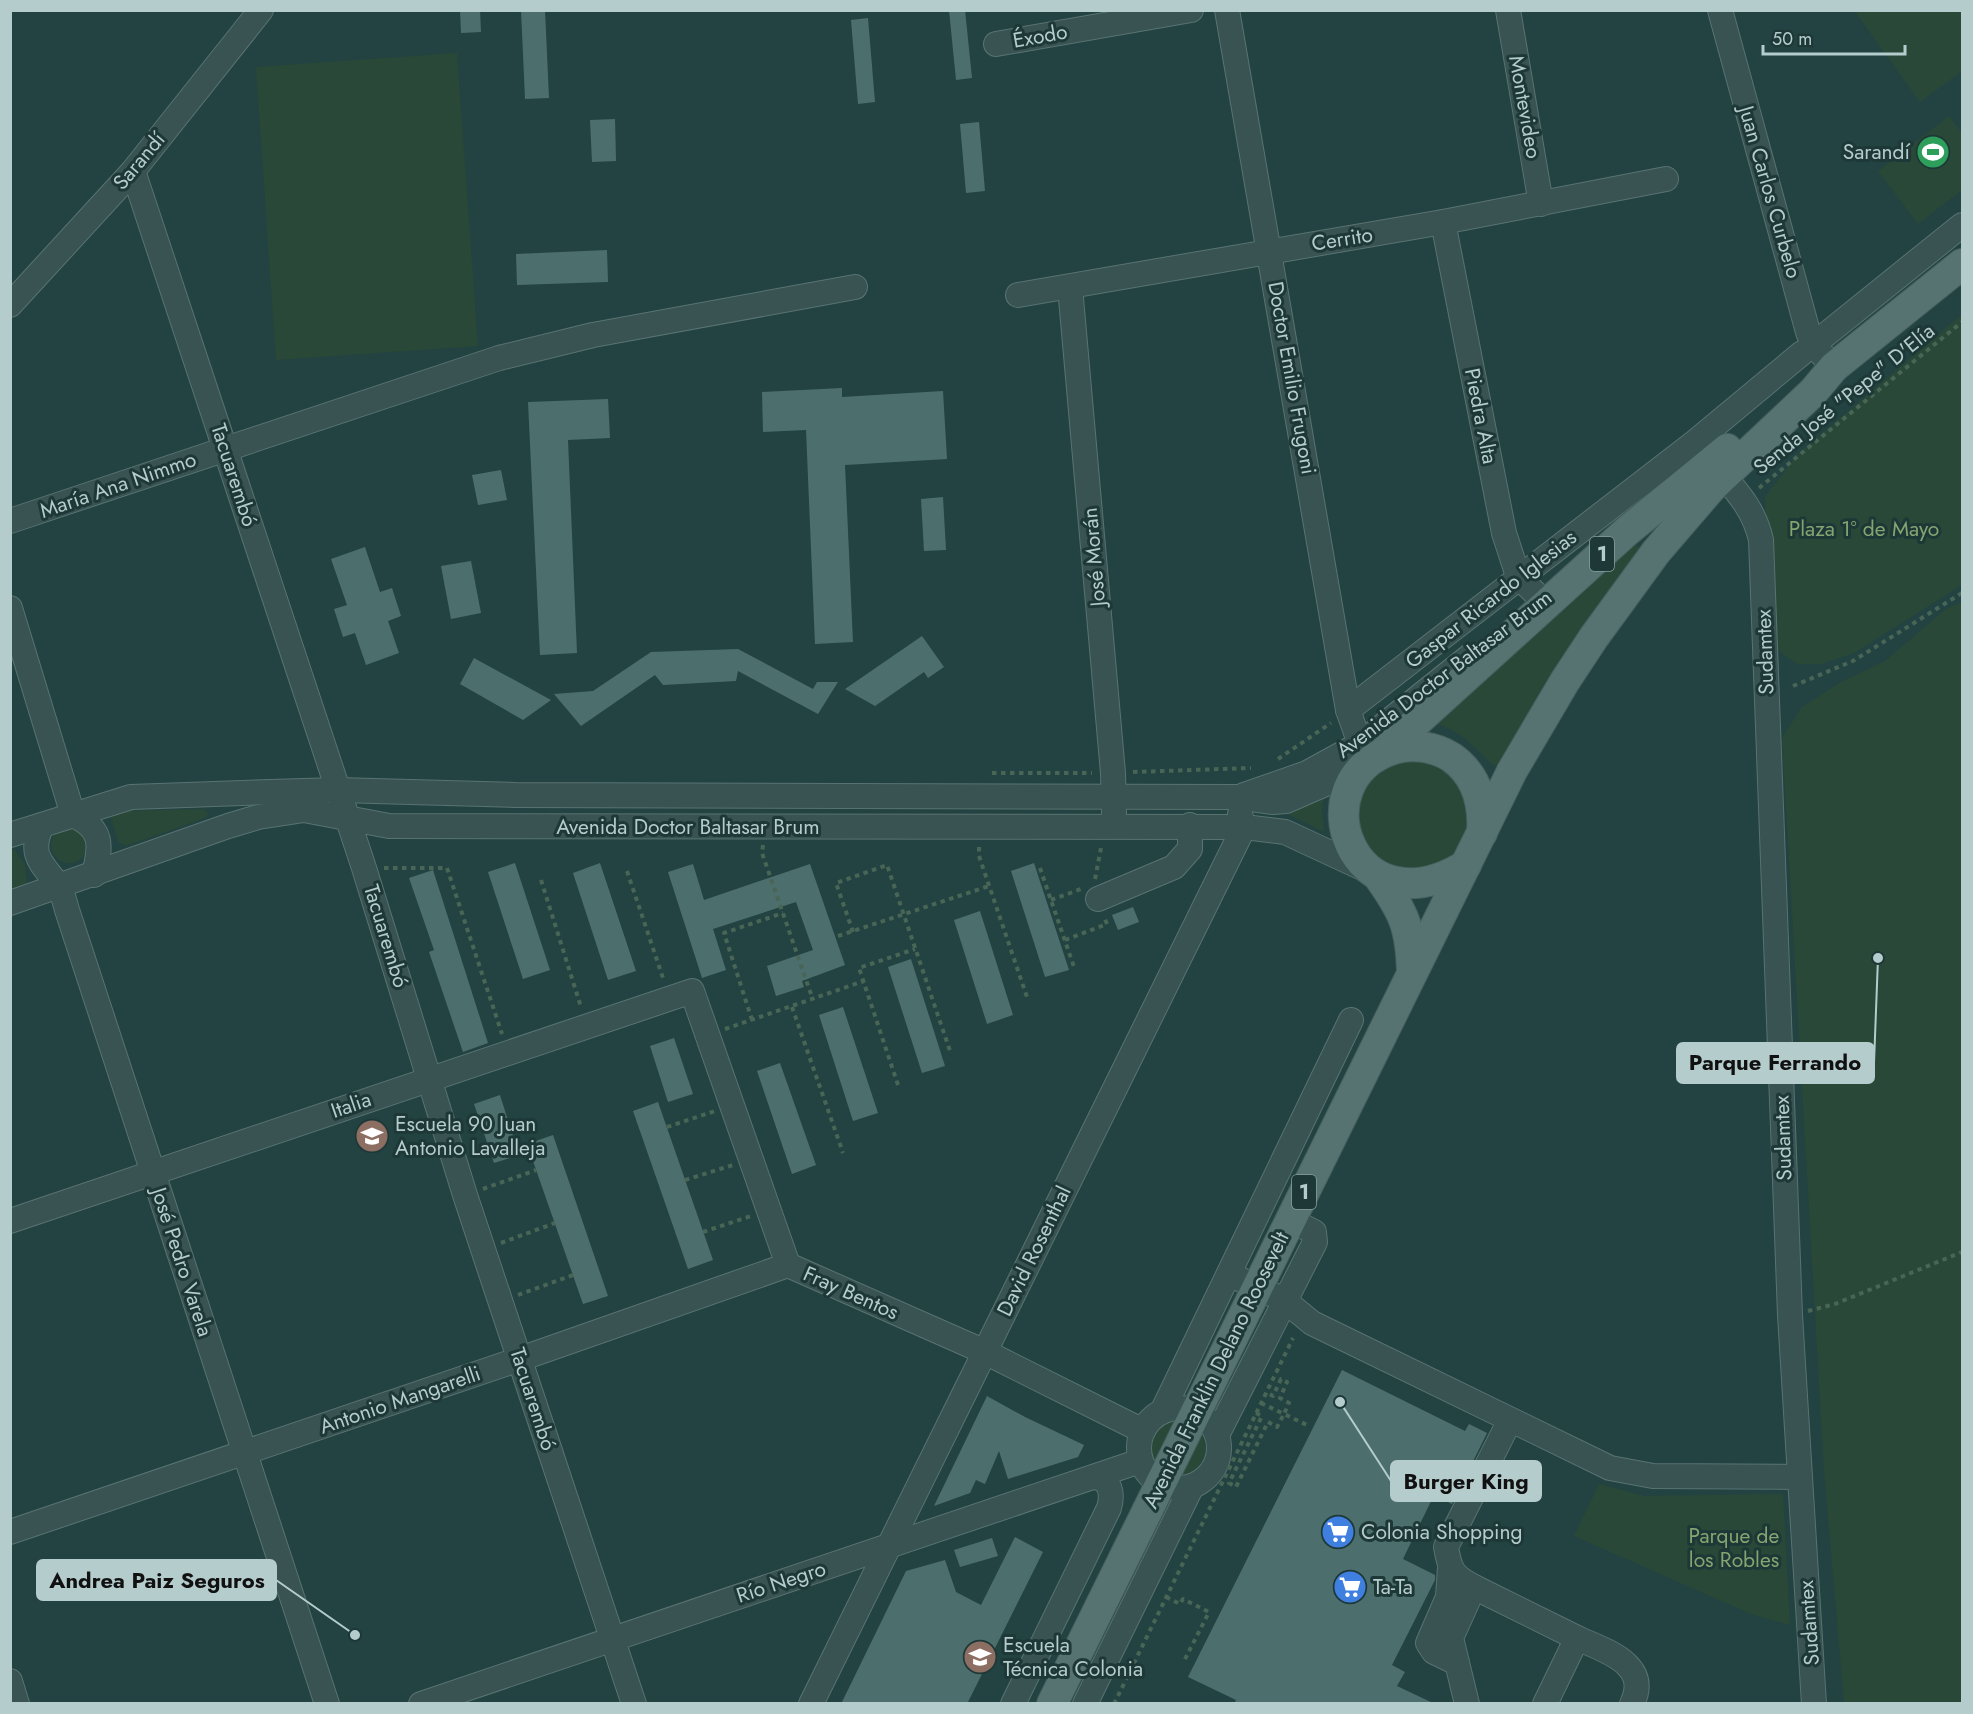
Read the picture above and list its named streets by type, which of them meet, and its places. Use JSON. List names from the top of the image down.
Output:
{
  "streets": {
    "main road": ["1", "Avenida Doctor Baltasar Brum", "Avenida Franklin Delano Roosevelt"],
    "street": [
      "Éxodo",
      "Montevideo",
      "Sarandí",
      "Juan Carlos Curbelo",
      "Cerrito",
      "Doctor Emilio Frugoni",
      "Piedra Alta",
      "Tacuarembó",
      "María Ana Nimmo",
      "José Morán",
      "Gaspar Ricardo Iglesias",
      "Sudamtex",
      "Italia",
      "David Rosenthal",
      "José Pedro Varela",
      "Fray Bentos",
      "Antonio Mangarelli",
      "Río Negro"
    ],
    "path": ["Senda José \"Pepe\" D'Elía"]
  },
  "crossings": [
    ["Montevideo", "Cerrito"],
    ["Sarandí", "Tacuarembó"],
    ["Juan Carlos Curbelo", "1"],
    ["Juan Carlos Curbelo", "Gaspar Ricardo Iglesias"],
    ["Juan Carlos Curbelo", "Avenida Doctor Baltasar Brum"],
    ["Cerrito", "Doctor Emilio Frugoni"],
    ["Cerrito", "Piedra Alta"],
    ["Cerrito", "José Morán"],
    ["Doctor Emilio Frugoni", "Gaspar Ricardo Iglesias"],
    ["Doctor Emilio Frugoni", "Avenida Doctor Baltasar Brum"],
    ["Doctor Emilio Frugoni", "Avenida Franklin Delano Roosevelt"],
    ["Senda José \"Pepe\" D'Elía", "Sudamtex"],
    ["Piedra Alta", "Gaspar Ricardo Iglesias"],
    ["Piedra Alta", "Avenida Doctor Baltasar Brum"],
    ["Tacuarembó", "María Ana Nimmo"],
    ["Tacuarembó", "Avenida Doctor Baltasar Brum"],
    ["Tacuarembó", "Italia"],
    ["Tacuarembó", "Antonio Mangarelli"],
    ["Tacuarembó", "Río Negro"],
    ["1", "Avenida Doctor Baltasar Brum"],
    ["José Morán", "Avenida Doctor Baltasar Brum"],
    ["Gaspar Ricardo Iglesias", "Sudamtex"],
    ["Gaspar Ricardo Iglesias", "Avenida Doctor Baltasar Brum"],
    ["Gaspar Ricardo Iglesias", "Avenida Franklin Delano Roosevelt"],
    ["Sudamtex", "Avenida Doctor Baltasar Brum"],
    ["Sudamtex", "Avenida Franklin Delano Roosevelt"],
    ["Avenida Doctor Baltasar Brum", "David Rosenthal"],
    ["Avenida Doctor Baltasar Brum", "José Pedro Varela"],
    ["Avenida Doctor Baltasar Brum", "Avenida Franklin Delano Roosevelt"],
    ["Italia", "José Pedro Varela"],
    ["Italia", "Fray Bentos"],
    ["David Rosenthal", "Fray Bentos"],
    ["David Rosenthal", "Río Negro"],
    ["José Pedro Varela", "Antonio Mangarelli"],
    ["Fray Bentos", "Avenida Franklin Delano Roosevelt"],
    ["Fray Bentos", "Antonio Mangarelli"],
    ["Avenida Franklin Delano Roosevelt", "Río Negro"]
  ],
  "parks": ["Plaza 1° de Mayo", "Parque de los Robles"],
  "places": {
    "sports": ["Sarandí"],
    "other": ["Parque Ferrando", "Burger King", "Andrea Paiz Seguros"],
    "school or university": ["Escuela 90 Juan Antonio Lavalleja", "Escuela Técnica Colonia"],
    "supermarket": ["Colonia Shopping", "Ta-Ta"]
  },
  "scale_bar": "50 m"
}
